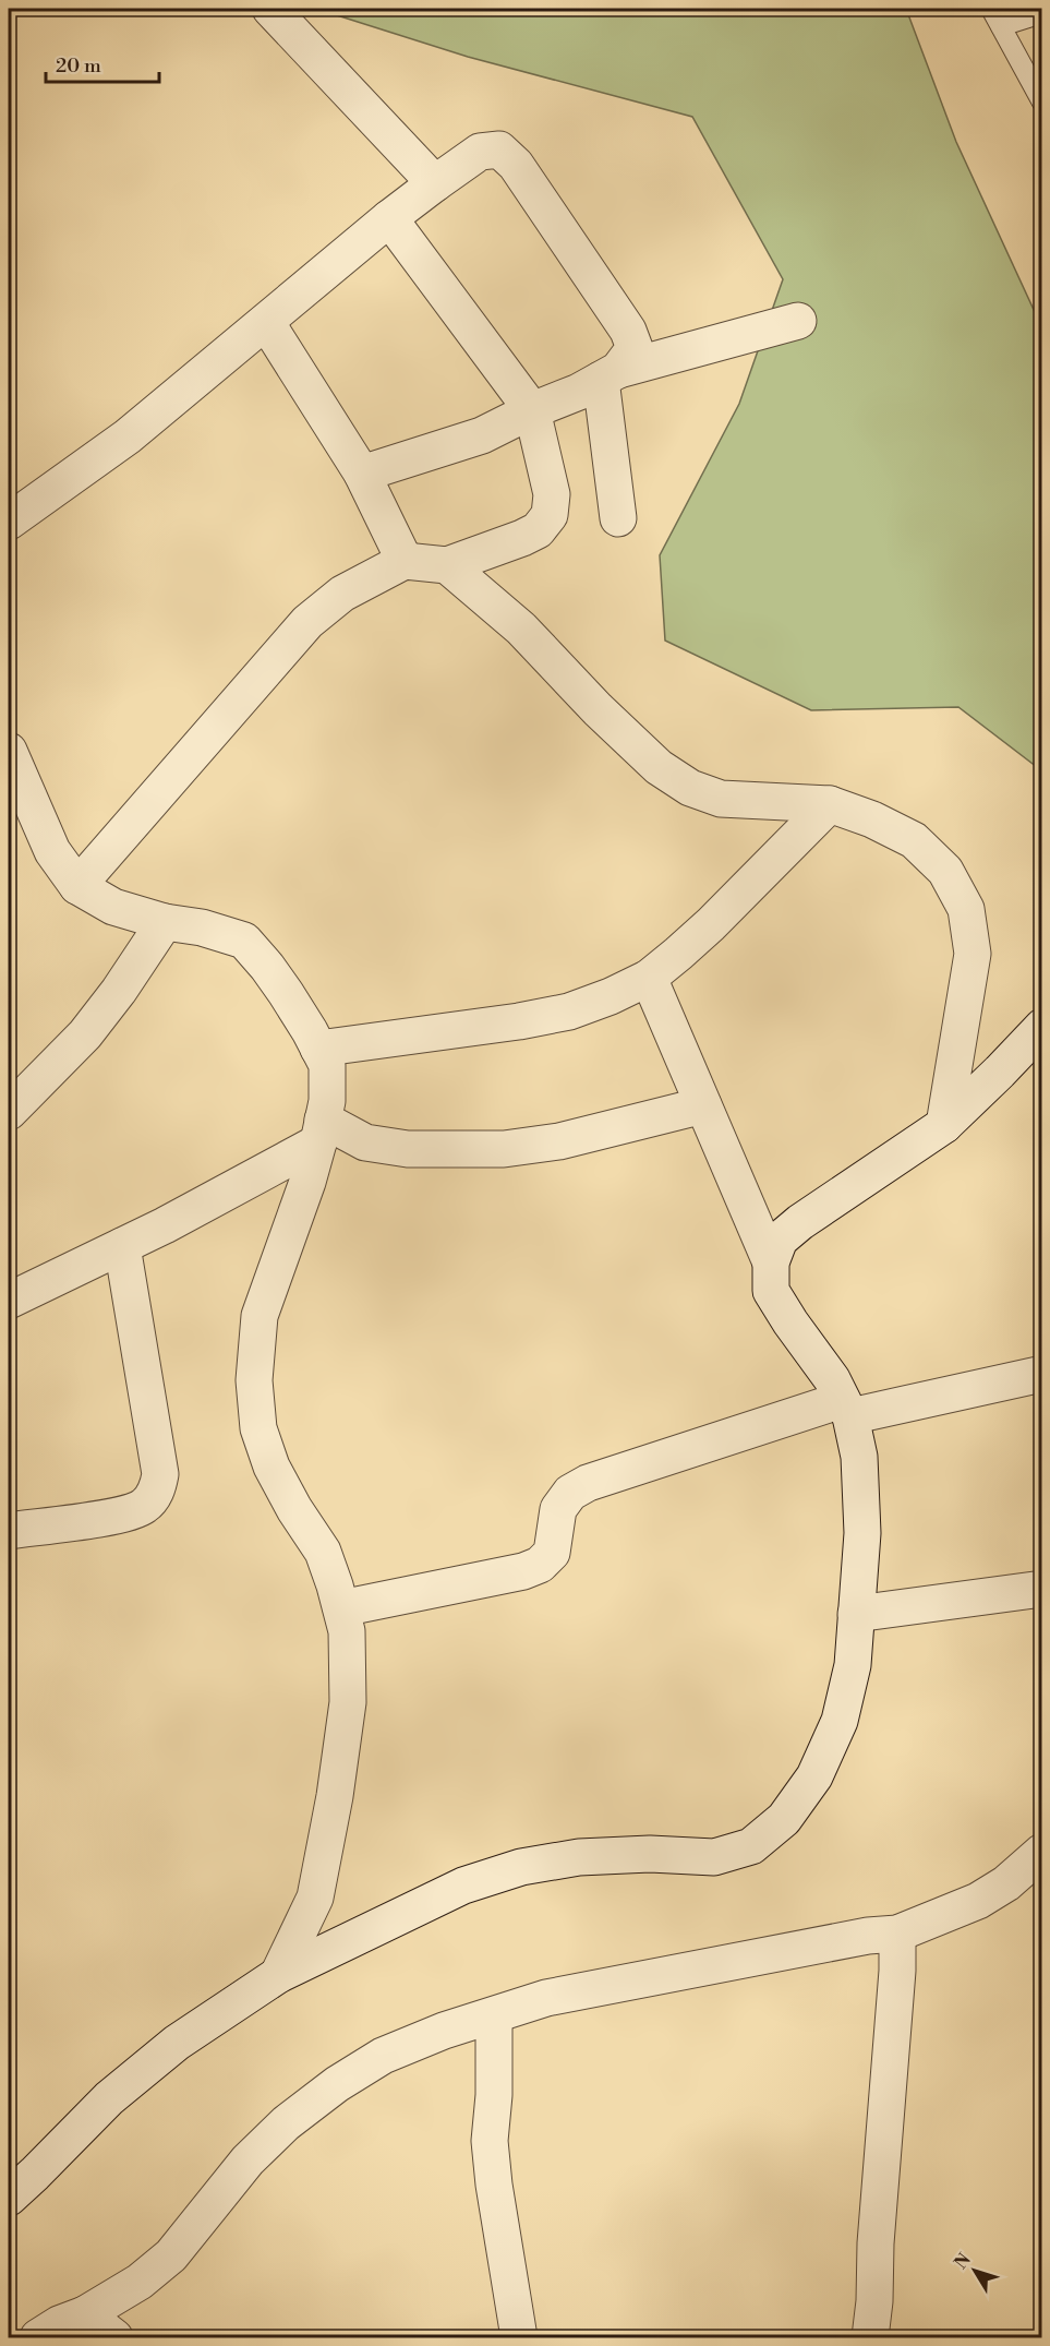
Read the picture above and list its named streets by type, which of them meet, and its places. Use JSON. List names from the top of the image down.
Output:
{
  "scale_bar": "20 m",
  "north": "top left"
}
